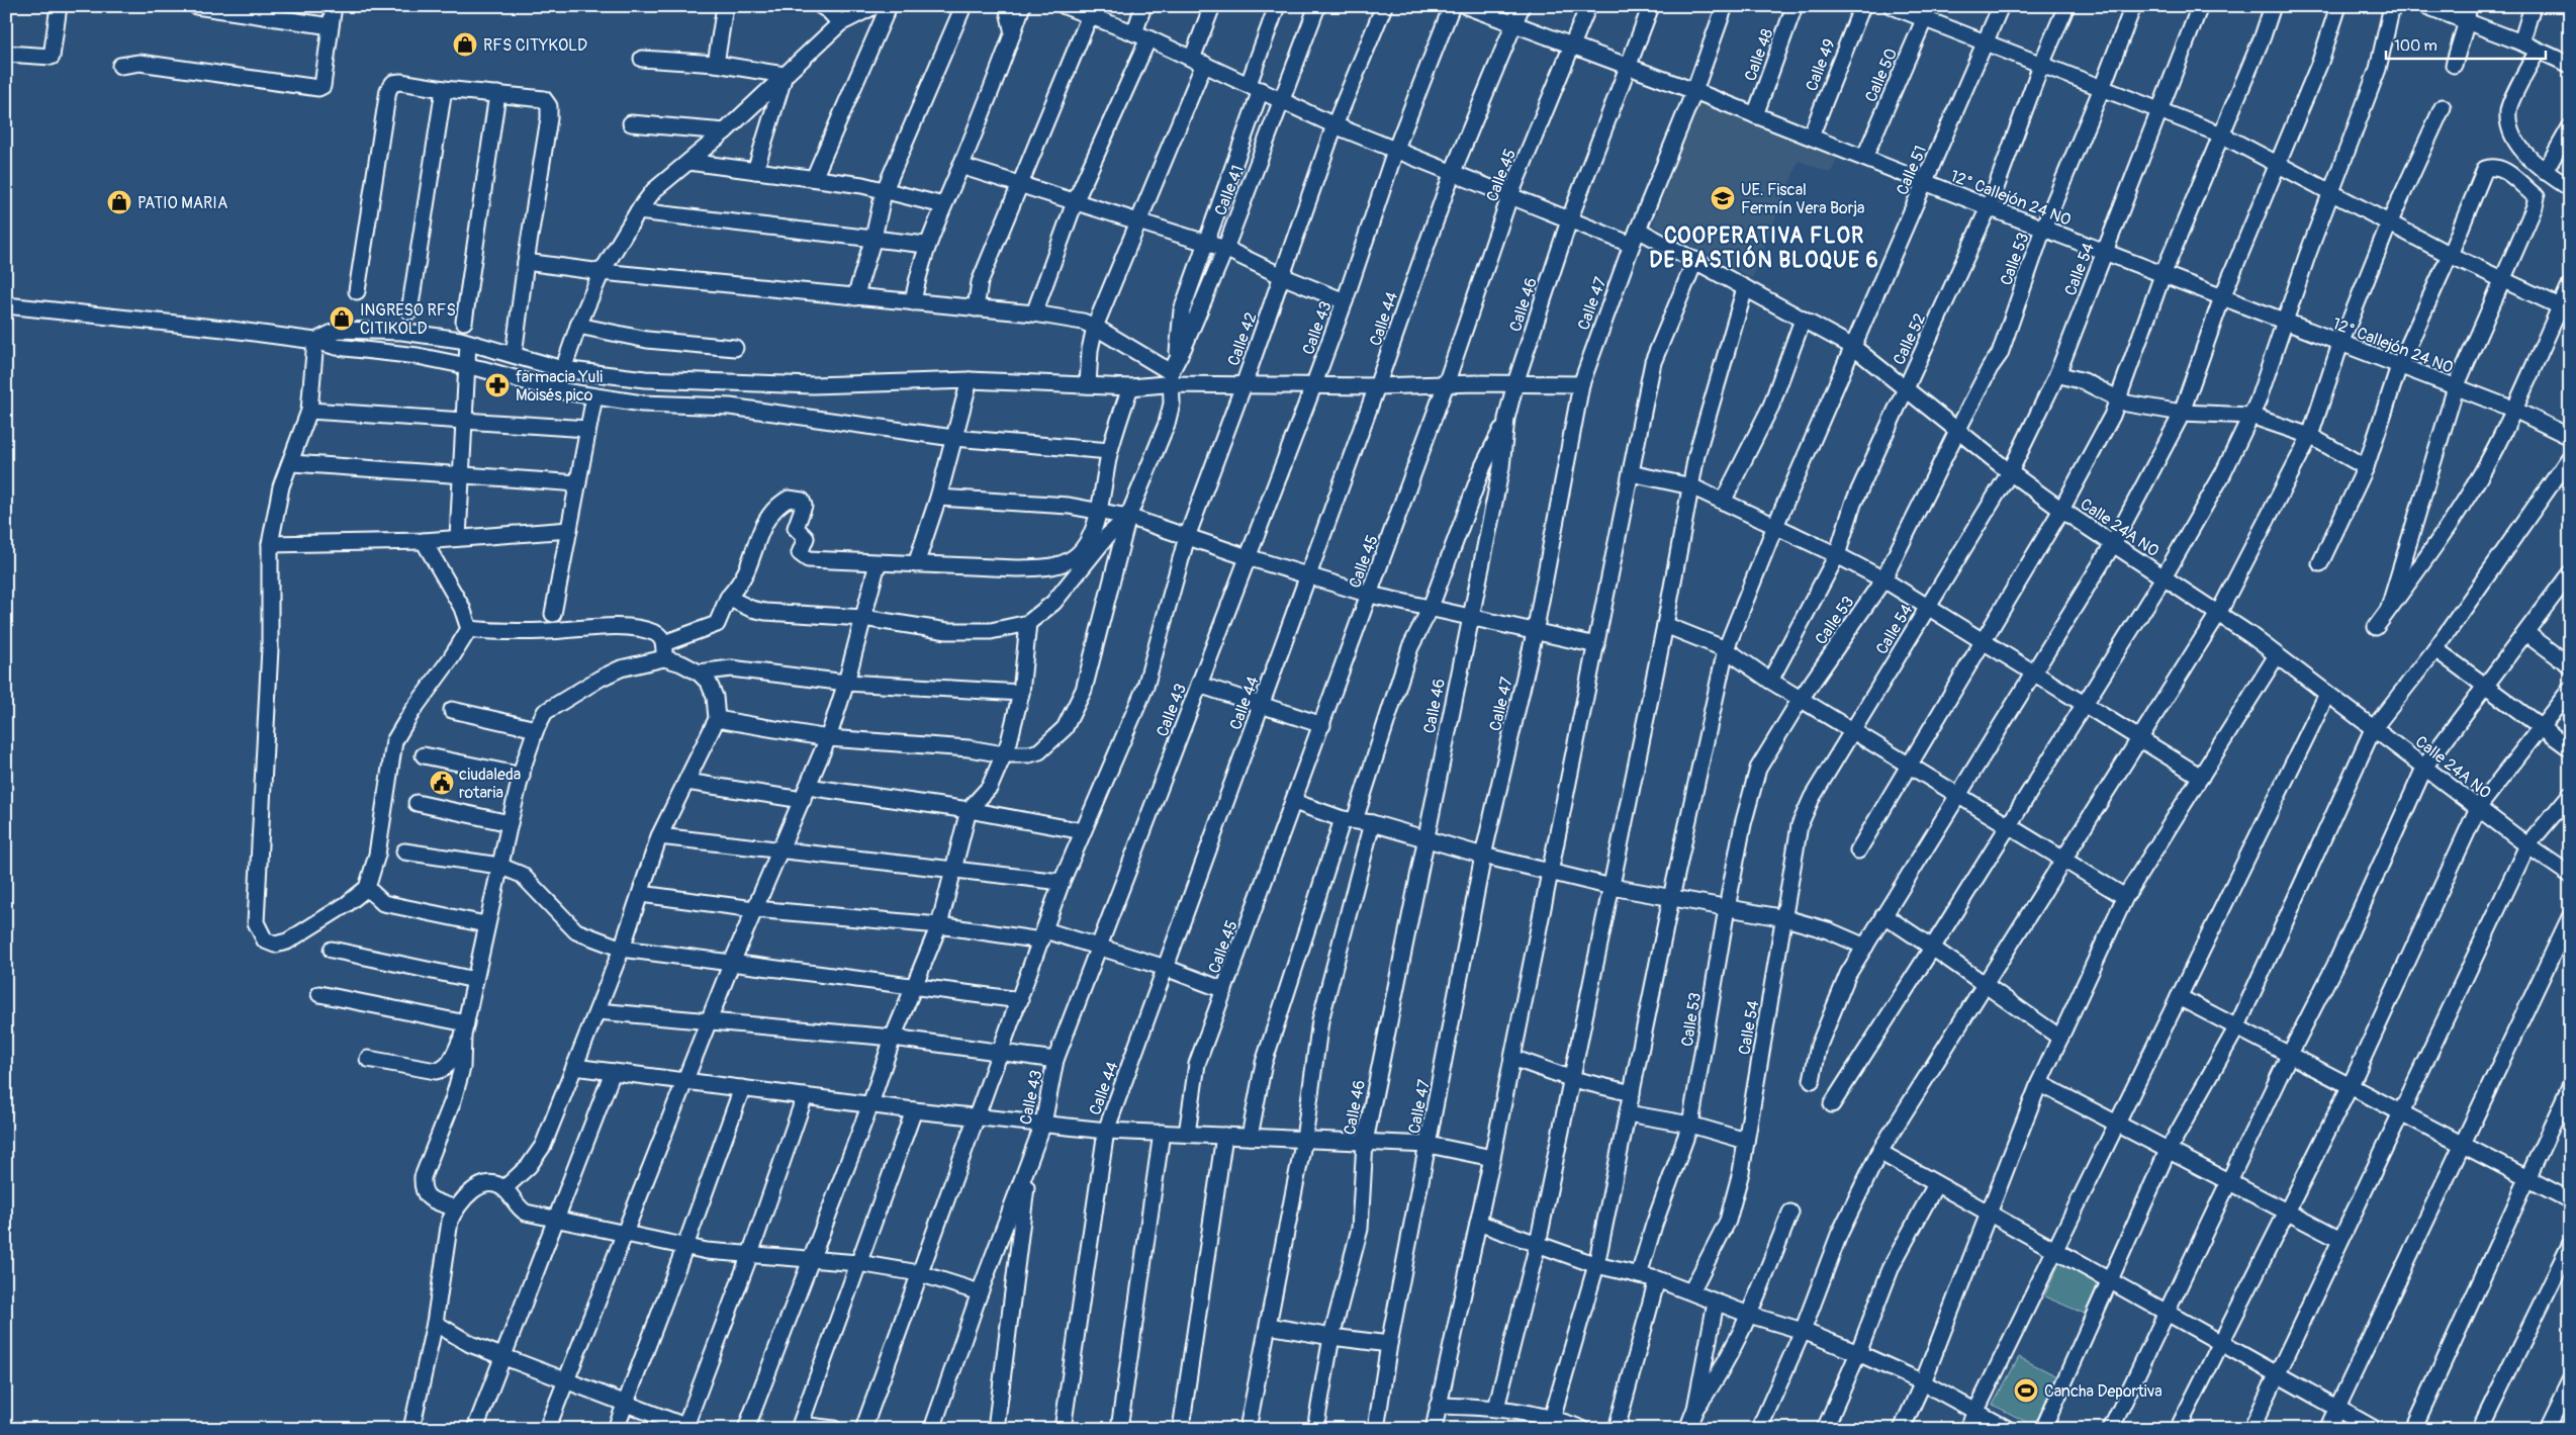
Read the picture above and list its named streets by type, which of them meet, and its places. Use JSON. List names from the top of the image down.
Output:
{
  "streets": {
    "street": [
      "Calle 48",
      "Calle 49",
      "Calle 50",
      "Calle 51",
      "Calle 45",
      "Calle 41",
      "12° Callejón 24 NO",
      "Calle 53",
      "Calle 54",
      "Calle 47",
      "Calle 46",
      "Calle 44",
      "Calle 43",
      "Calle 42",
      "Calle 52",
      "Calle 24A NO"
    ]
  },
  "crossings": [
    ["Calle 48", "12° Callejón 24 NO"],
    ["Calle 49", "12° Callejón 24 NO"],
    ["Calle 50", "12° Callejón 24 NO"],
    ["Calle 51", "12° Callejón 24 NO"],
    ["Calle 51", "Calle 24A NO"],
    ["Calle 45", "12° Callejón 24 NO"],
    ["Calle 45", "Calle 24A NO"],
    ["Calle 41", "Calle 24A NO"],
    ["12° Callejón 24 NO", "Calle 53"],
    ["12° Callejón 24 NO", "Calle 54"],
    ["12° Callejón 24 NO", "Calle 47"],
    ["12° Callejón 24 NO", "Calle 46"],
    ["12° Callejón 24 NO", "Calle 44"],
    ["12° Callejón 24 NO", "Calle 52"],
    ["Calle 53", "Calle 24A NO"],
    ["Calle 54", "Calle 24A NO"],
    ["Calle 47", "Calle 24A NO"],
    ["Calle 46", "Calle 24A NO"],
    ["Calle 44", "Calle 24A NO"],
    ["Calle 43", "Calle 24A NO"],
    ["Calle 42", "Calle 24A NO"],
    ["Calle 52", "Calle 24A NO"]
  ],
  "districts": ["COOPERATIVA FLOR DE BASTIÓN BLOQUE 6"],
  "places": {
    "shop": ["RFS CITYKOLD", "PATIO MARIA", "INGRESO RFS CITIKOLD"],
    "school or university": ["UE. Fiscal Fermín Vera Borja"],
    "pharmacy": ["farmacia Yuli Moisés pico"],
    "public building": ["ciudaleda rotaria"],
    "sports": ["Cancha Deportiva"]
  },
  "scale_bar": "100 m"
}
